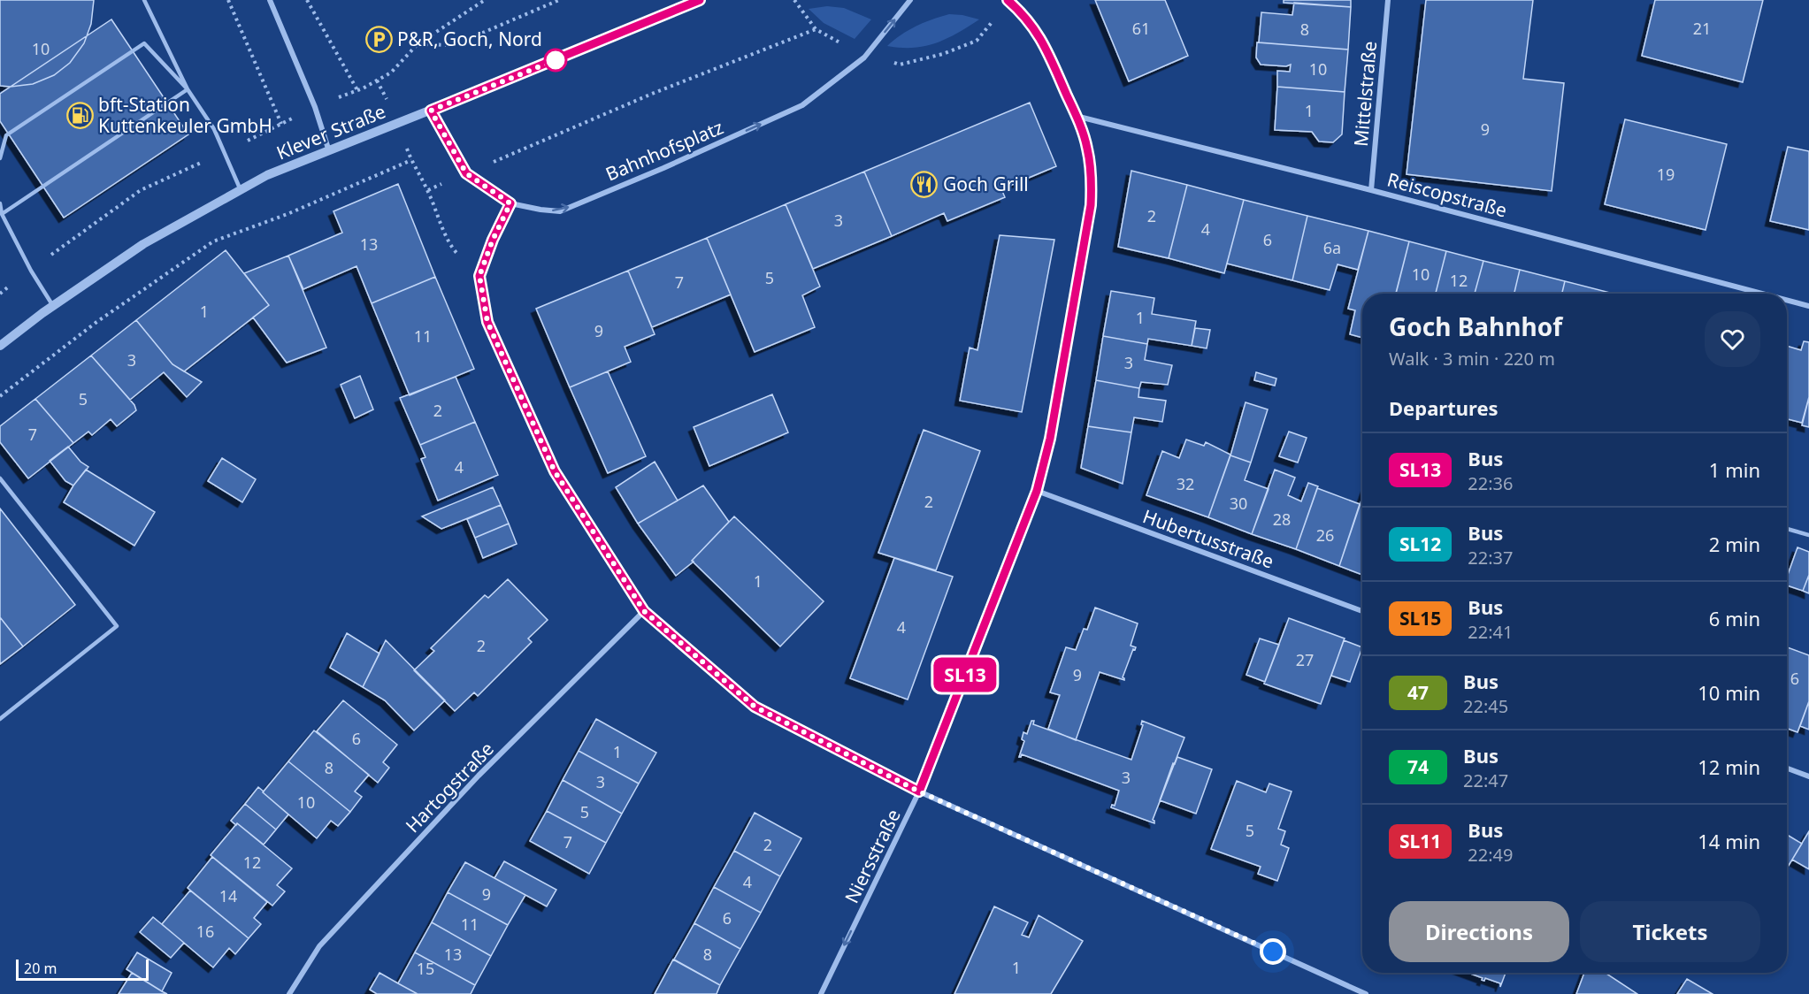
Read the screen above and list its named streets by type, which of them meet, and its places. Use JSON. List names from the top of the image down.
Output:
{
  "streets": {
    "street": [
      "Mittelstraße",
      "Klever Straße",
      "Bahnhofsplatz",
      "Reiscopstraße",
      "Hubertusstraße",
      "Hartogstraße",
      "Niersstraße"
    ]
  },
  "crossings": [
    ["Mittelstraße", "Reiscopstraße"],
    ["Klever Straße", "Bahnhofsplatz"],
    ["Reiscopstraße", "Niersstraße"],
    ["Hubertusstraße", "Niersstraße"]
  ],
  "one_way": ["Bahnhofsplatz"],
  "places": {
    "parking": ["P&R, Goch, Nord"],
    "fuel station": ["bft-Station Kuttenkeuler GmbH"],
    "restaurant": ["Goch Grill"]
  },
  "lines": ["bus line SL13"],
  "house_numbers": [
    "61",
    "21",
    "8",
    "10",
    "10",
    "1",
    "9",
    "19",
    "2",
    "3",
    "4",
    "6",
    "13",
    "6a",
    "10",
    "5",
    "12",
    "7",
    "1",
    "1",
    "9",
    "11",
    "3",
    "3",
    "5",
    "2",
    "7",
    "4",
    "32",
    "2",
    "30",
    "28",
    "26",
    "1",
    "4",
    "2",
    "27",
    "9",
    "6",
    "6",
    "1",
    "8",
    "3",
    "3",
    "10",
    "5",
    "5",
    "7",
    "2",
    "12",
    "4",
    "9",
    "14",
    "6",
    "11",
    "16",
    "13",
    "8",
    "1",
    "15"
  ],
  "scale_bar": "20 m",
  "page": {
    "on_map": "SL13",
    "heading": [
      ["Goch Bahnhof", "Walk · 3 min · 220 m"],
      "Departures"
    ],
    "list": [
      {
        "mark": "SL13",
        "name": "Bus",
        "note": "22:36",
        "value": "1 min"
      },
      {
        "mark": "SL12",
        "name": "Bus",
        "note": "22:37",
        "value": "2 min"
      },
      {
        "mark": "SL15",
        "name": "Bus",
        "note": "22:41",
        "value": "6 min"
      },
      {
        "mark": "47",
        "name": "Bus",
        "note": "22:45",
        "value": "10 min"
      },
      {
        "mark": "74",
        "name": "Bus",
        "note": "22:47",
        "value": "12 min"
      },
      {
        "mark": "SL11",
        "name": "Bus",
        "note": "22:49",
        "value": "14 min"
      }
    ],
    "buttons": ["Directions", "Tickets"],
    "scale": "20 m"
  }
}
